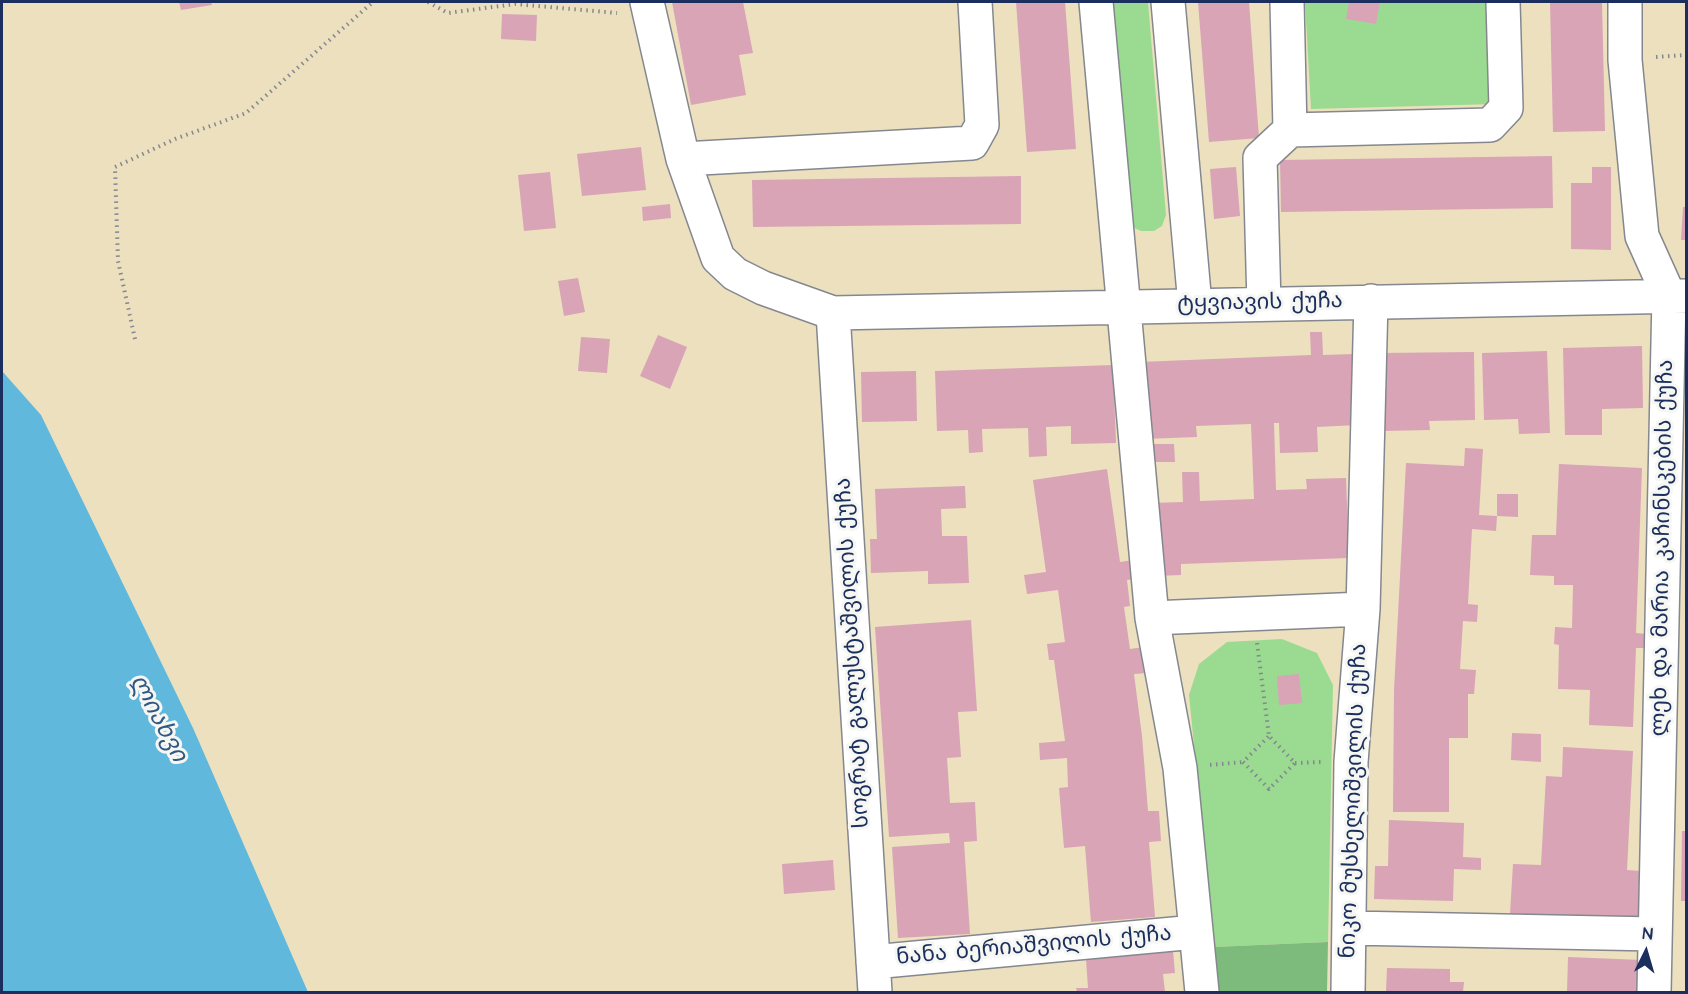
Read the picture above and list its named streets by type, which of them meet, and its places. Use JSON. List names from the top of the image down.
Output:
{
  "streets": {
    "street": [
      "ტყვიავის ქუჩა",
      "ლეხ და მარია კაჩინსკების ქუჩა",
      "სოგრატ გალუსტაშვილის ქუჩა",
      "ნიკო მუსხელიშვილის ქუჩა",
      "ნანა ბერიაშვილის ქუჩა"
    ]
  },
  "crossings": [
    ["ტყვიავის ქუჩა", "ლეხ და მარია კაჩინსკების ქუჩა"],
    ["ტყვიავის ქუჩა", "სოგრატ გალუსტაშვილის ქუჩა"],
    ["ტყვიავის ქუჩა", "ნიკო მუსხელიშვილის ქუჩა"],
    ["სოგრატ გალუსტაშვილის ქუჩა", "ნანა ბერიაშვილის ქუჩა"]
  ],
  "water": ["ლიახვი"],
  "north": "top"
}
